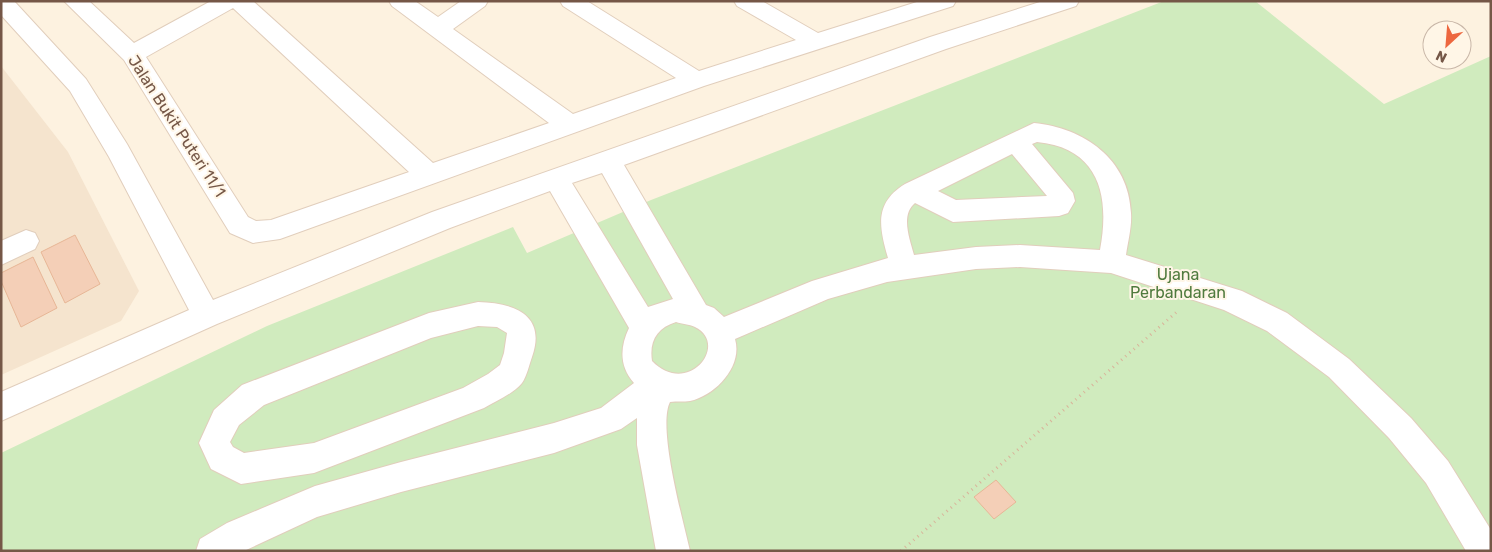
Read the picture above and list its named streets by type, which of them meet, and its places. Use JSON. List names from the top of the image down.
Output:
{
  "streets": {
    "street": ["Jalan Bukit Puteri 11/1"]
  },
  "parks": ["Ujana Perbandaran"],
  "north": "bottom left"
}
